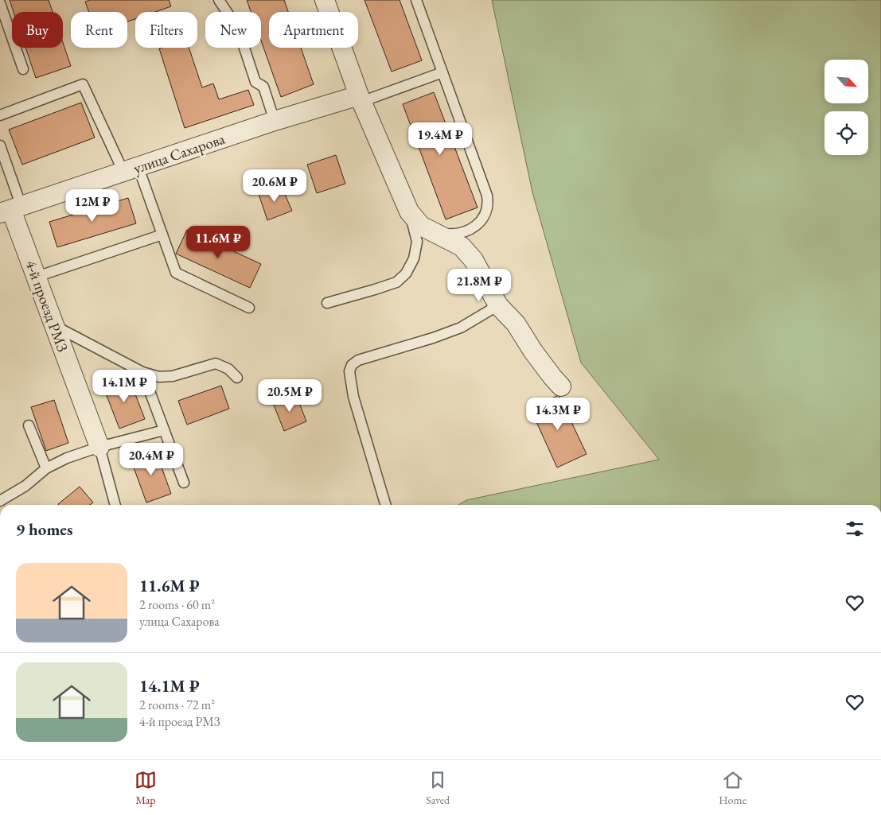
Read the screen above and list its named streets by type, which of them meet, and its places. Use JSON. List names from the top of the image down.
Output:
{
  "streets": {
    "street": ["улица Сахарова", "4-й проезд РМЗ"]
  },
  "crossings": [
    ["улица Сахарова", "4-й проезд РМЗ"]
  ],
  "north": "bottom right",
  "page": {
    "chip": [
      "Buy",
      "Rent",
      "Filters",
      "New",
      "Apartment"
    ],
    "price": [
      "19.4M ₽",
      "20.6M ₽",
      "12M ₽",
      "11.6M ₽",
      "21.8M ₽",
      "14.1M ₽",
      "20.5M ₽",
      "14.3M ₽",
      "20.4M ₽"
    ],
    "heading": "9 homes",
    "list": [
      {
        "name": "11.6M ₽",
        "note": "2 rooms · 60 m² · улица Сахарова"
      },
      {
        "name": "14.1M ₽",
        "note": "2 rooms · 72 m² · 4-й проезд РМЗ"
      }
    ],
    "tabs": ["Map", "Saved", "Home"]
  }
}
